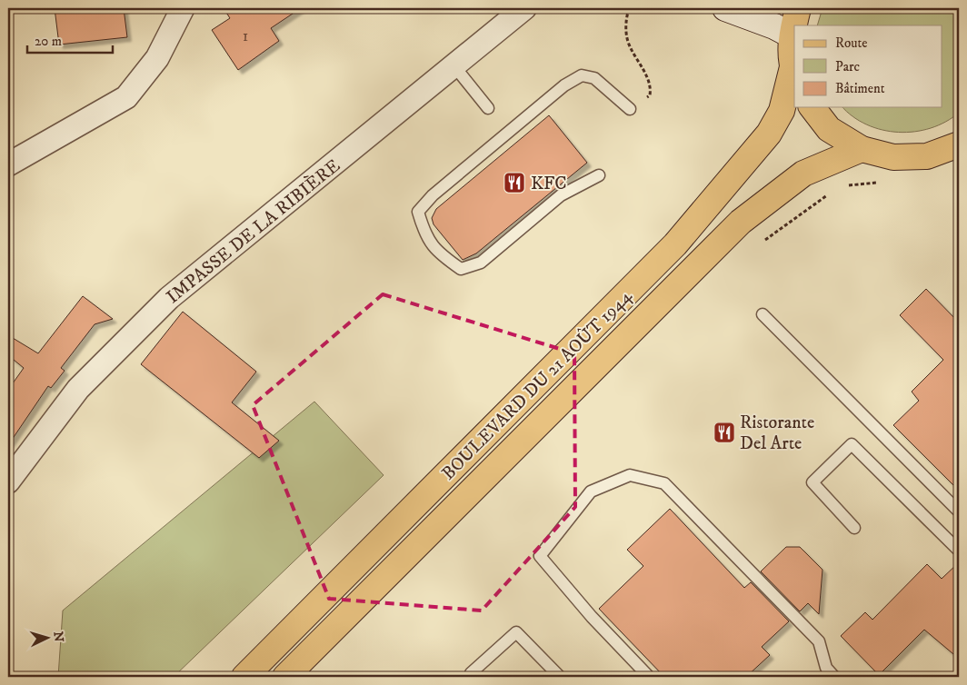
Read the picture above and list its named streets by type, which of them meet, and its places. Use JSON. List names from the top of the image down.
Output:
{
  "streets": {
    "main road": ["BOULEVARD DU 21 AOÛT 1944"],
    "street": ["IMPASSE DE LA RIBIÈRE"]
  },
  "places": {
    "restaurant": ["KFC", "Ristorante Del Arte"]
  },
  "house_numbers": ["1"],
  "legend": ["Route", "Parc", "Bâtiment"],
  "scale_bar": "20 m",
  "north": "right"
}
